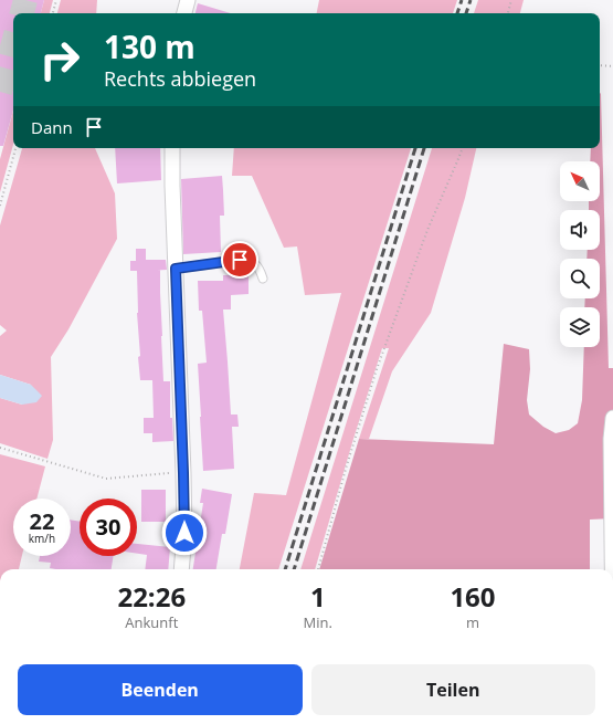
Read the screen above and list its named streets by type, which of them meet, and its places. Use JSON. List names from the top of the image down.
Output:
{
  "north": "top left",
  "page": {
    "turn": ["130 m", "Rechts abbiegen"],
    "then": "Dann",
    "speed": "22 km/h",
    "limit": "30",
    "eta": [
      "22:26",
      "Ankunft",
      "1",
      "Min.",
      "160",
      "m"
    ],
    "buttons": ["Beenden", "Teilen"]
  }
}
